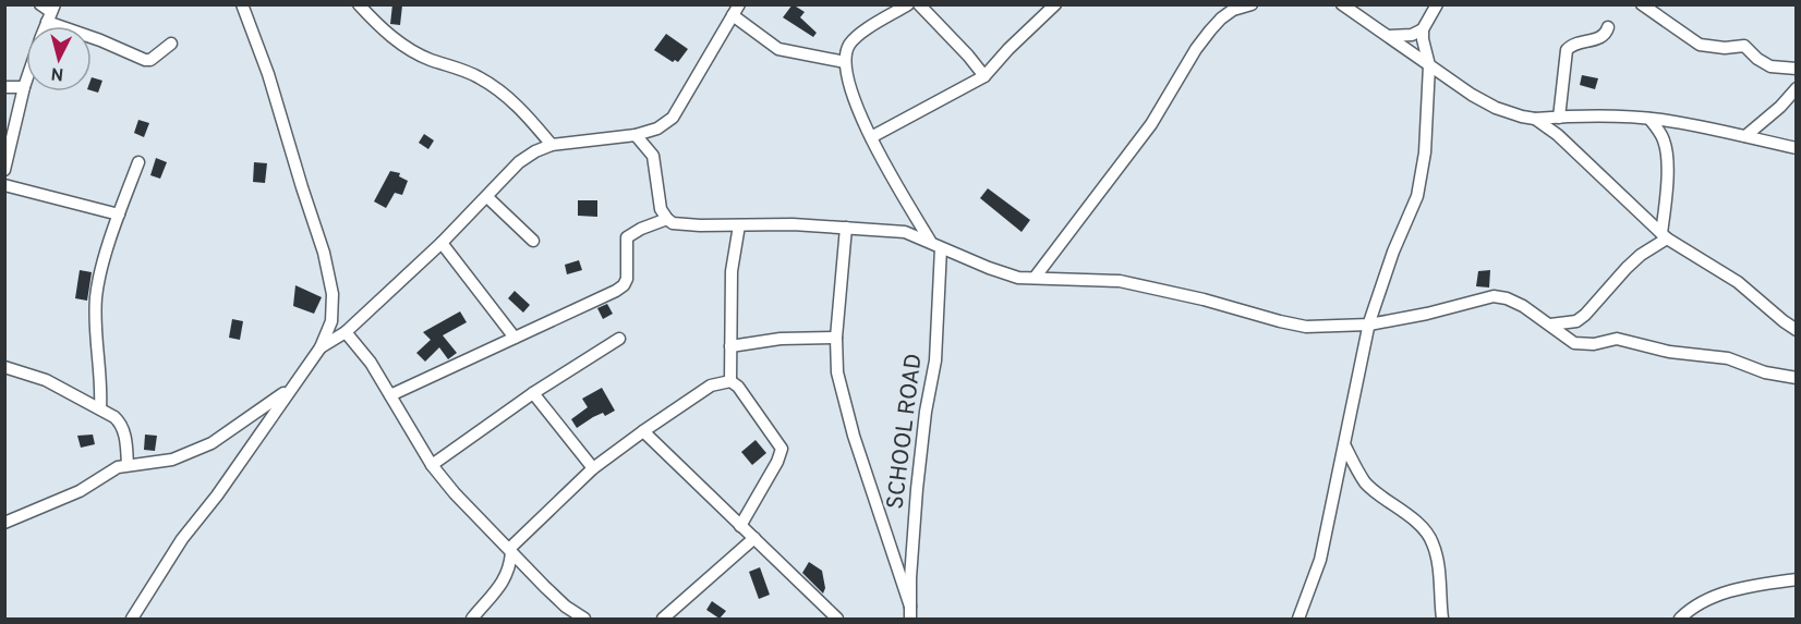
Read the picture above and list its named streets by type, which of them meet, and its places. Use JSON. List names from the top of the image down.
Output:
{
  "streets": {
    "street": ["SCHOOL ROAD"]
  },
  "north": "bottom"
}
